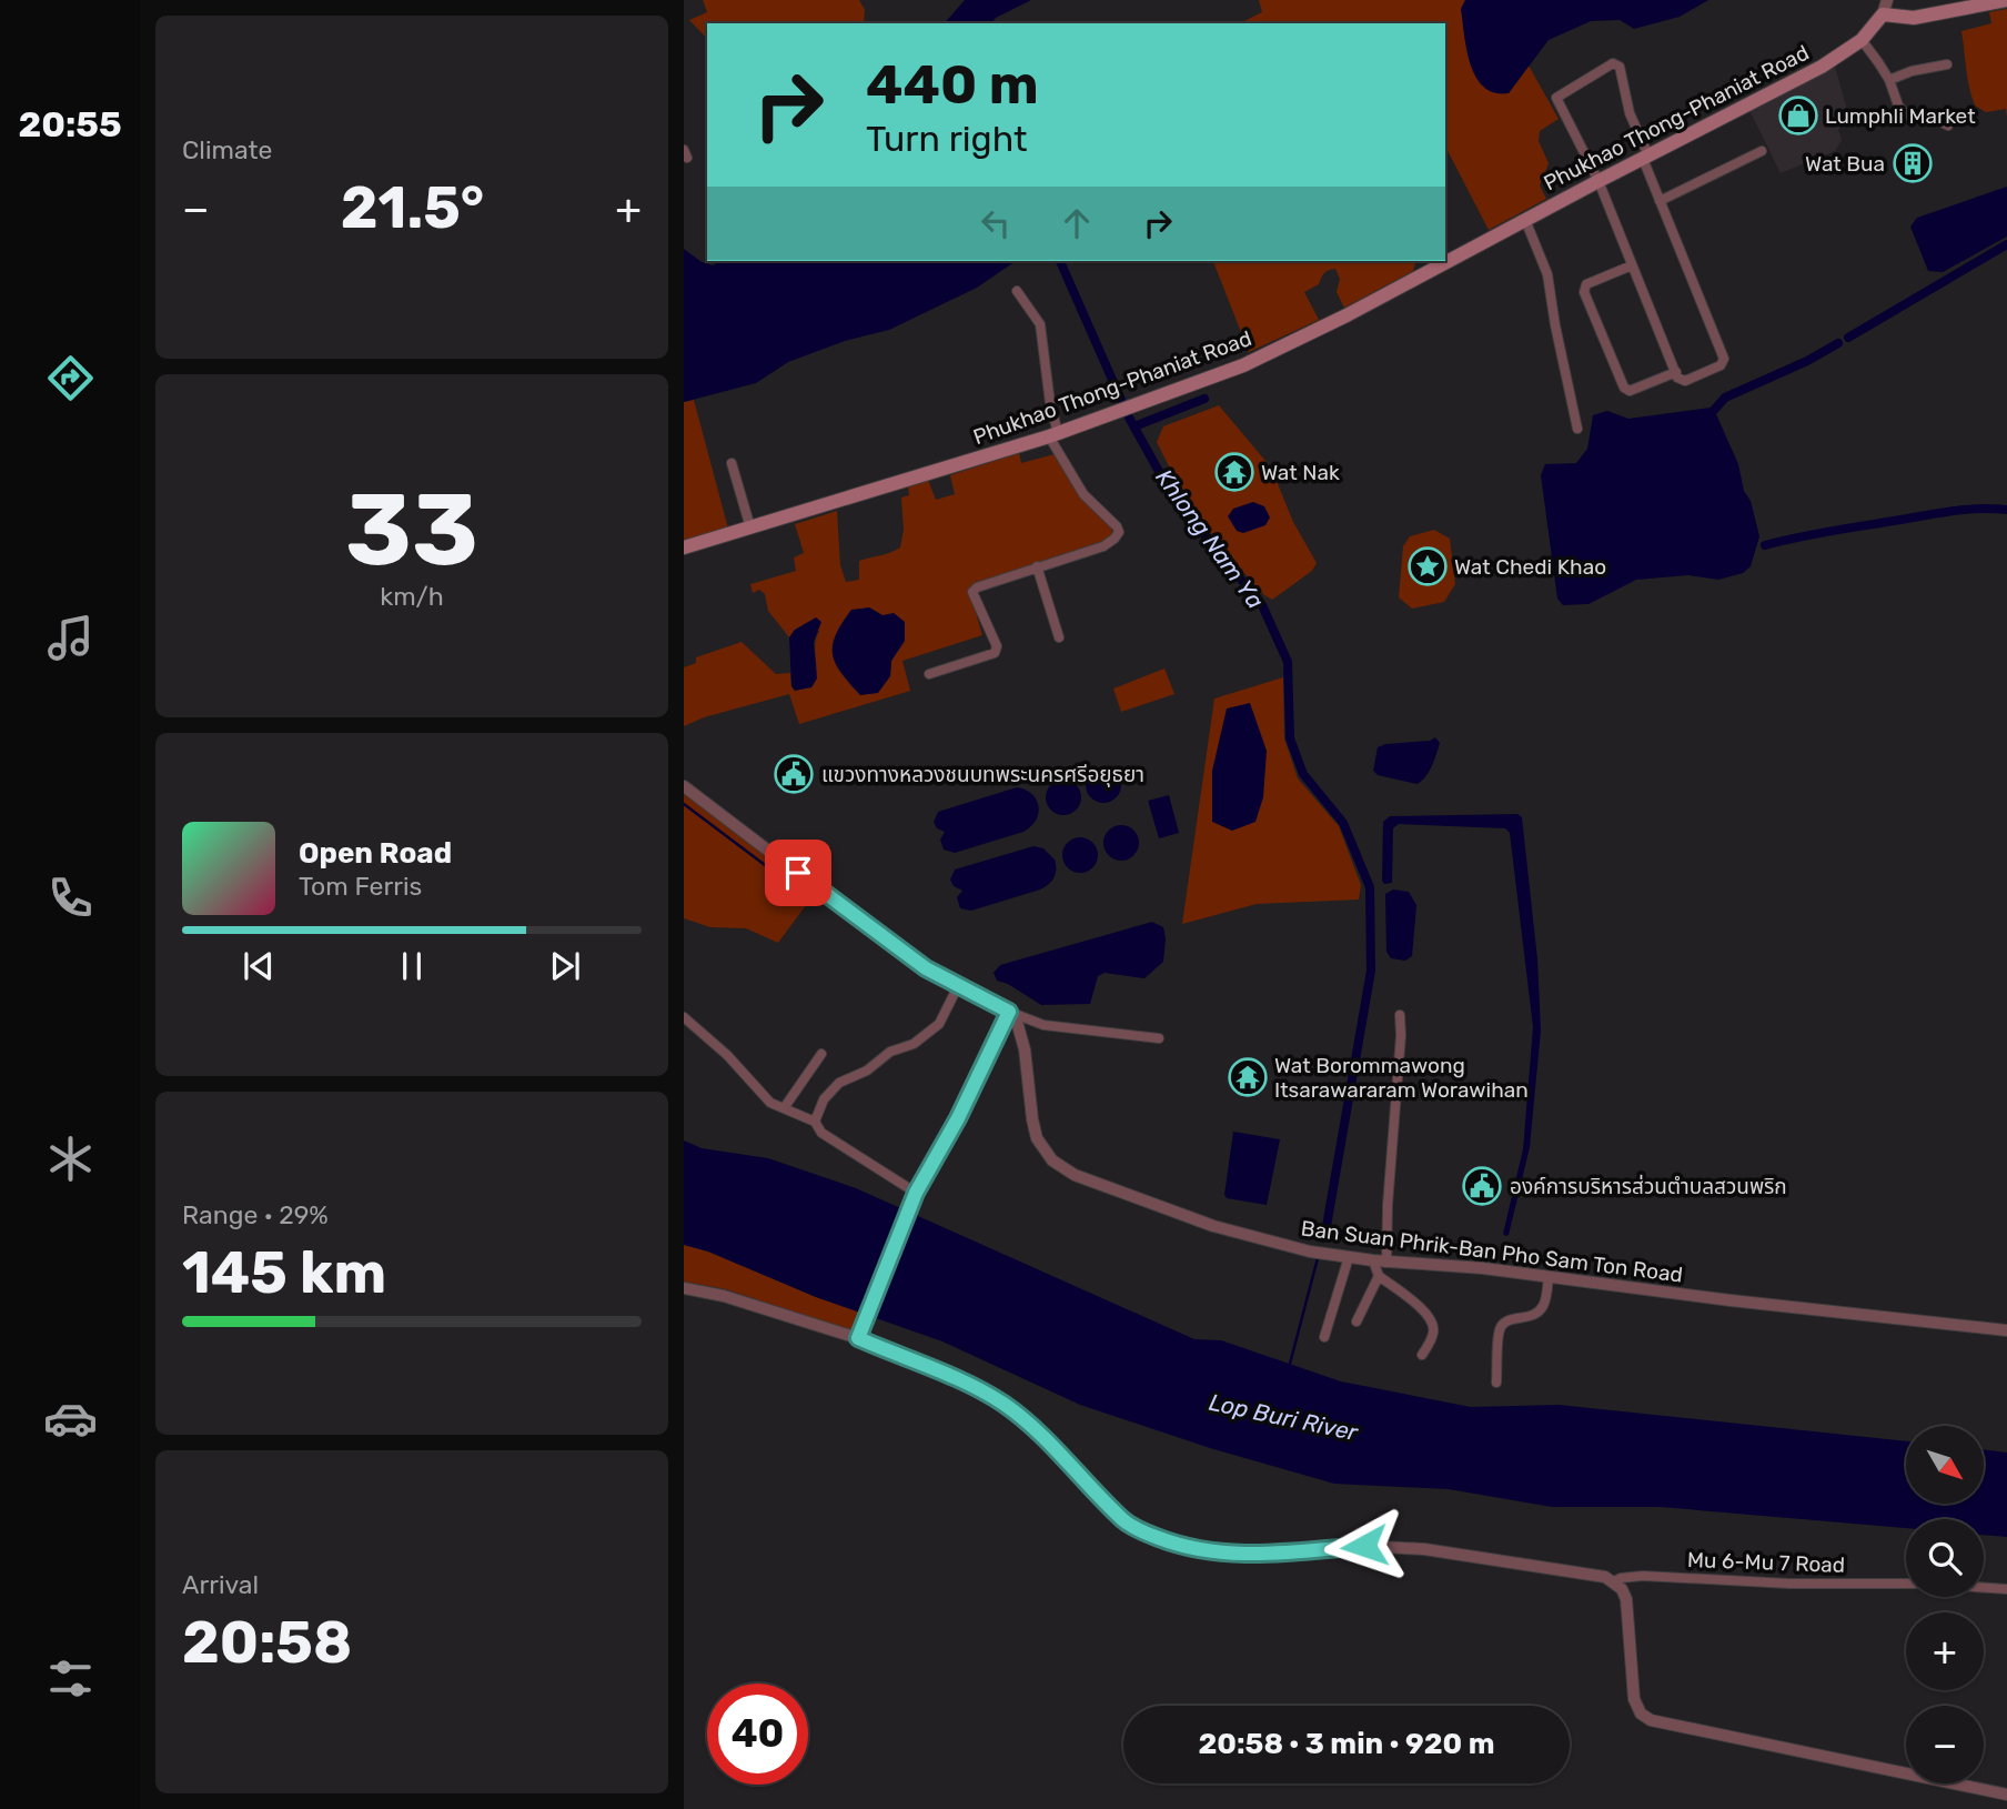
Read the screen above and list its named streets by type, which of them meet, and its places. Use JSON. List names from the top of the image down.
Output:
{
  "streets": {
    "main road": ["Phukhao Thong-Phaniat Road"],
    "street": ["Ban Suan Phrik-Ban Pho Sam Ton Road", "Mu 6-Mu 7 Road"]
  },
  "water": ["Khlong Nam Ya", "Lop Buri River"],
  "places": {
    "shop": ["Lumphli Market"],
    "building": ["Wat Bua"],
    "temple": ["Wat Nak", "Wat Borommawong Itsarawararam Worawihan"],
    "place": ["Wat Chedi Khao"],
    "public building": ["แขวงทางหลวงชนบทพระนครศรีอยุธยา", "องค์การบริหารส่วนตำบลสวนพริก"]
  },
  "north": "bottom right",
  "page": {
    "tabs": "20:55",
    "tile": [
      "Climate",
      ["33", "km/h"],
      ["Range · 29%", "145 km"],
      ["Arrival", "20:58"]
    ],
    "turn": ["440 m", "Turn right"],
    "heat": ["−", "21.5°", "+"],
    "song": ["Open Road", "Tom Ferris"],
    "map_buttons": ["+", "−"],
    "limit": "40",
    "trip": "20:58 · 3 min · 920 m"
  }
}
